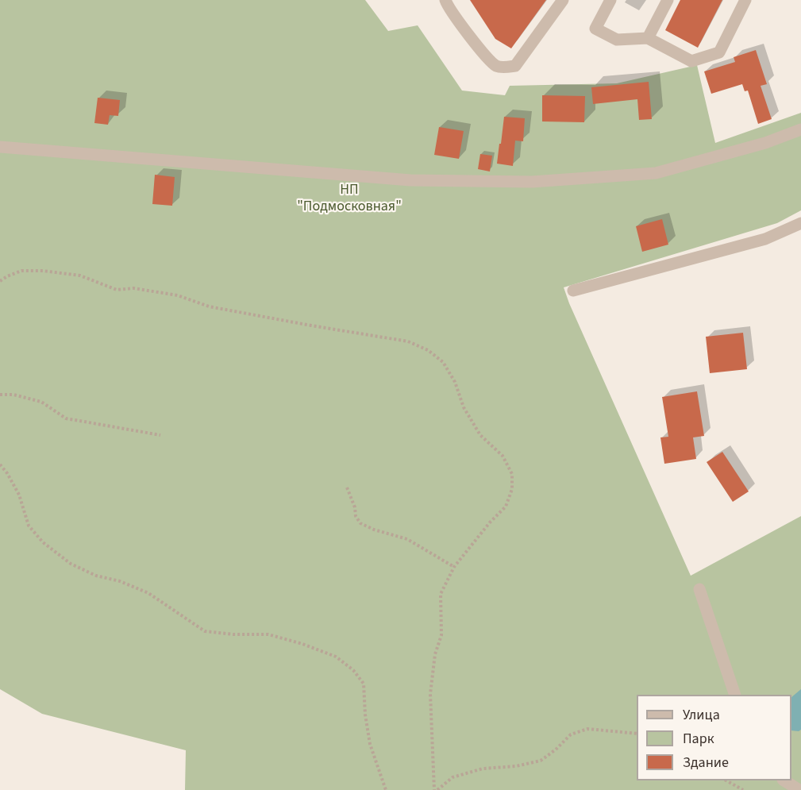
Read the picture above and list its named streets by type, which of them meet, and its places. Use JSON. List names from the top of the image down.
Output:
{
  "parks": ["НП \"Подмосковная\""],
  "legend": ["Улица", "Парк", "Здание"]
}
